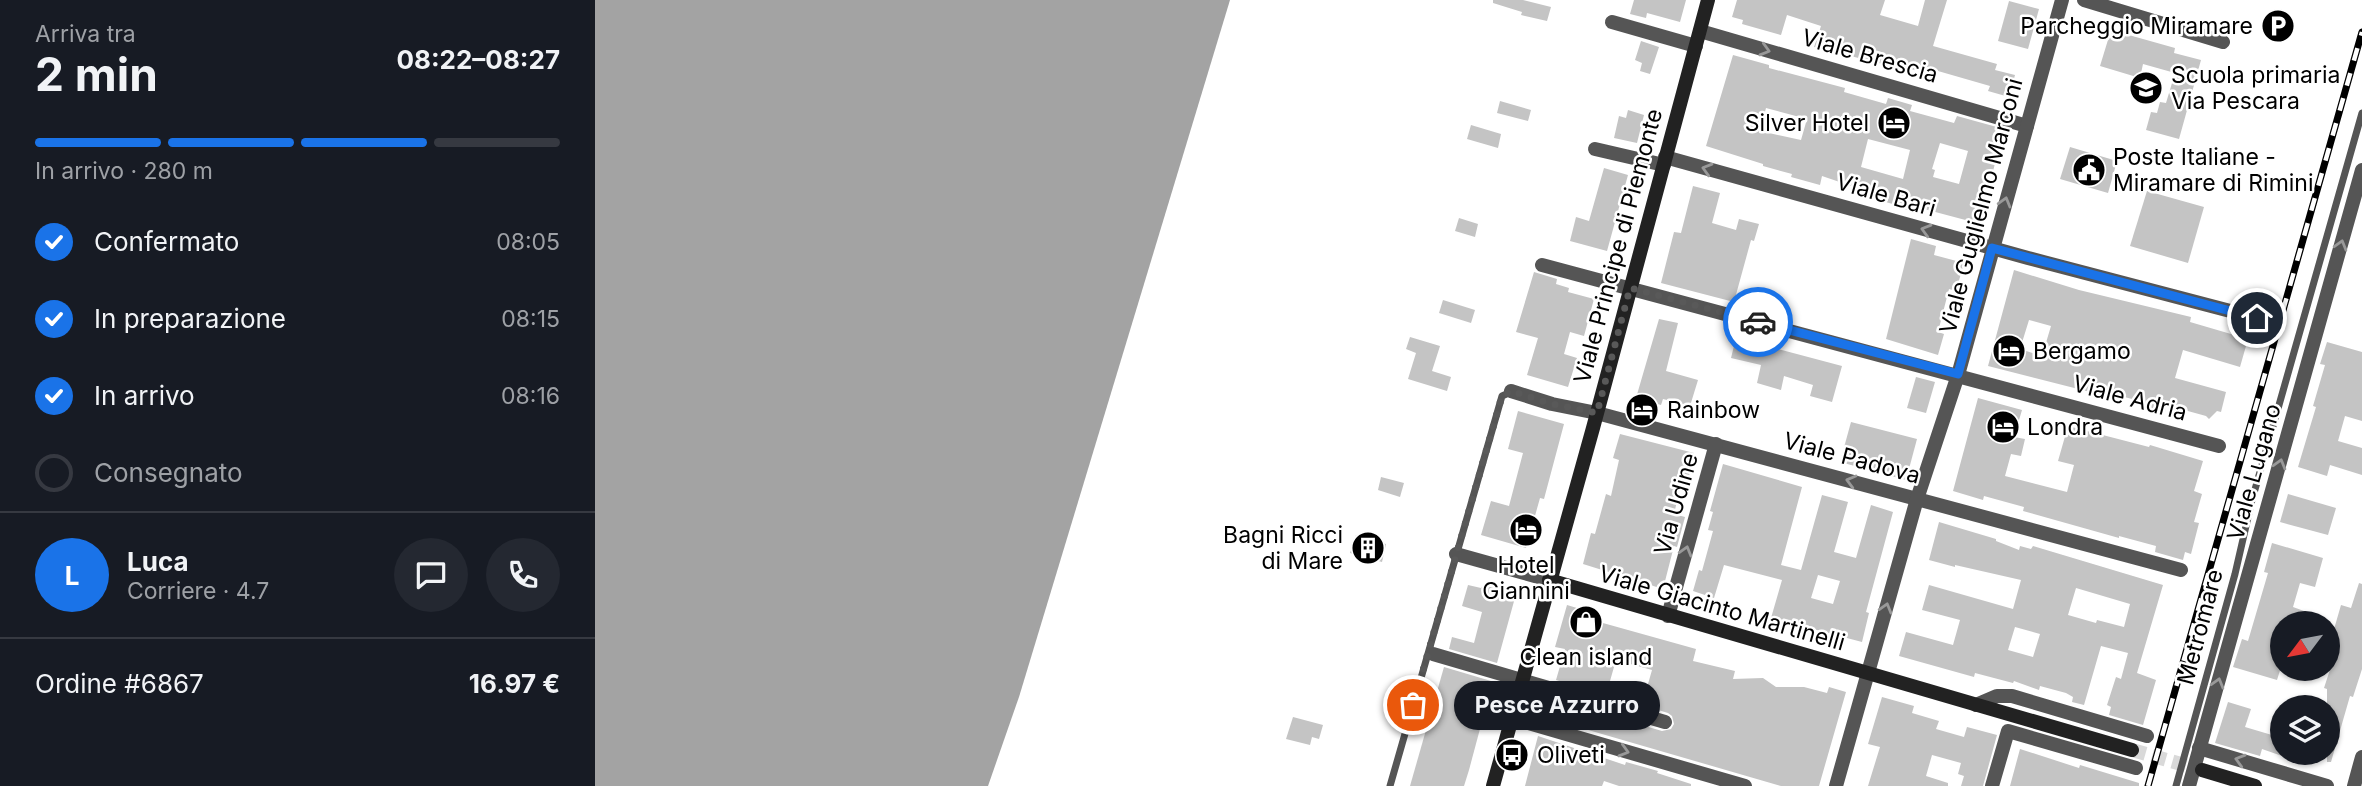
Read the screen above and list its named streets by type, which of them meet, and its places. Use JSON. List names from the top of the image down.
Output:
{
  "streets": {
    "street": [
      "Viale Brescia",
      "Viale Bari",
      "Viale Guglielmo Marconi",
      "Viale Principe di Piemonte",
      "Viale Adria",
      "Viale Padova",
      "Viale Lugano",
      "Via Udine",
      "Viale Giacinto Martinelli"
    ],
    "lane": ["Metromare"]
  },
  "crossings": [
    ["Viale Brescia", "Viale Guglielmo Marconi"],
    ["Viale Brescia", "Viale Principe di Piemonte"],
    ["Viale Bari", "Viale Guglielmo Marconi"],
    ["Viale Bari", "Viale Principe di Piemonte"],
    ["Viale Guglielmo Marconi", "Viale Adria"],
    ["Viale Guglielmo Marconi", "Viale Padova"],
    ["Viale Guglielmo Marconi", "Viale Giacinto Martinelli"],
    ["Viale Principe di Piemonte", "Viale Adria"],
    ["Viale Principe di Piemonte", "Viale Padova"],
    ["Viale Principe di Piemonte", "Viale Giacinto Martinelli"],
    ["Viale Padova", "Via Udine"],
    ["Via Udine", "Viale Giacinto Martinelli"]
  ],
  "one_way": [
    "Viale Brescia",
    "Viale Bari",
    "Viale Guglielmo Marconi",
    "Viale Lugano",
    "Via Udine"
  ],
  "places": {
    "parking": ["Parcheggio Miramare"],
    "school or university": ["Scuola primaria Via Pescara"],
    "hotel": [
      "Silver Hotel",
      "Bergamo",
      "Rainbow",
      "Londra",
      "Hotel Giannini"
    ],
    "public building": ["Poste Italiane - Miramare di Rimini"],
    "building": ["Bagni Ricci di Mare"],
    "shop": ["Clean island"],
    "other": ["Pesce Azzurro"],
    "bus stop": ["Oliveti"]
  },
  "north": "bottom left",
  "page": {
    "heading": ["2 min", "Arriva tra", "08:22–08:27"],
    "panel": [
      "Luca",
      "Corriere · 4.7",
      "Ordine #6867",
      "16.97 €"
    ],
    "bar": "In arrivo · 280 m",
    "list": [
      ["Confermato", "08:05"],
      ["In preparazione", "08:15"],
      ["In arrivo", "08:16"],
      "Consegnato"
    ],
    "round": "L",
    "bubble": "Pesce Azzurro"
  }
}
